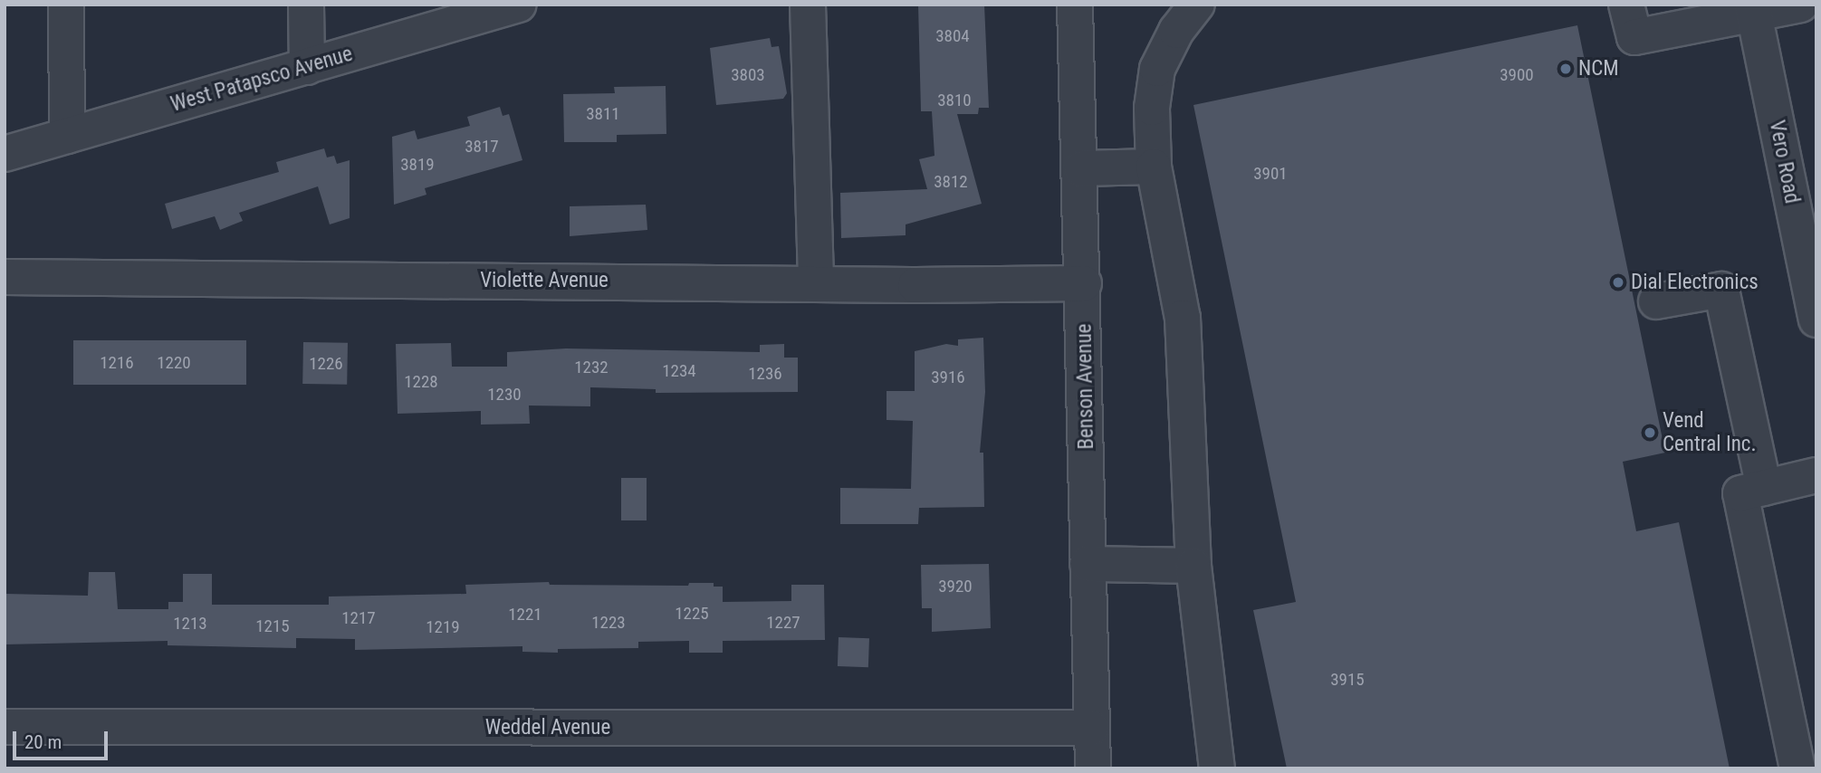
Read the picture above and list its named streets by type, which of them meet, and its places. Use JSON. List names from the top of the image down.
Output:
{
  "streets": {
    "street": [
      "West Patapsco Avenue",
      "Vero Road",
      "Violette Avenue",
      "Benson Avenue",
      "Weddel Avenue"
    ]
  },
  "crossings": [
    ["Violette Avenue", "Benson Avenue"],
    ["Benson Avenue", "Weddel Avenue"]
  ],
  "places": ["NCM", "Dial Electronics", "Vend Central Inc."],
  "house_numbers": [
    "3804",
    "3803",
    "3900",
    "3810",
    "3811",
    "3817",
    "3819",
    "3901",
    "3812",
    "1216",
    "1220",
    "1226",
    "1232",
    "1234",
    "1236",
    "3916",
    "1228",
    "1230",
    "3920",
    "1225",
    "1221",
    "1217",
    "1223",
    "1227",
    "1213",
    "1215",
    "1219",
    "3915"
  ],
  "scale_bar": "20 m"
}
